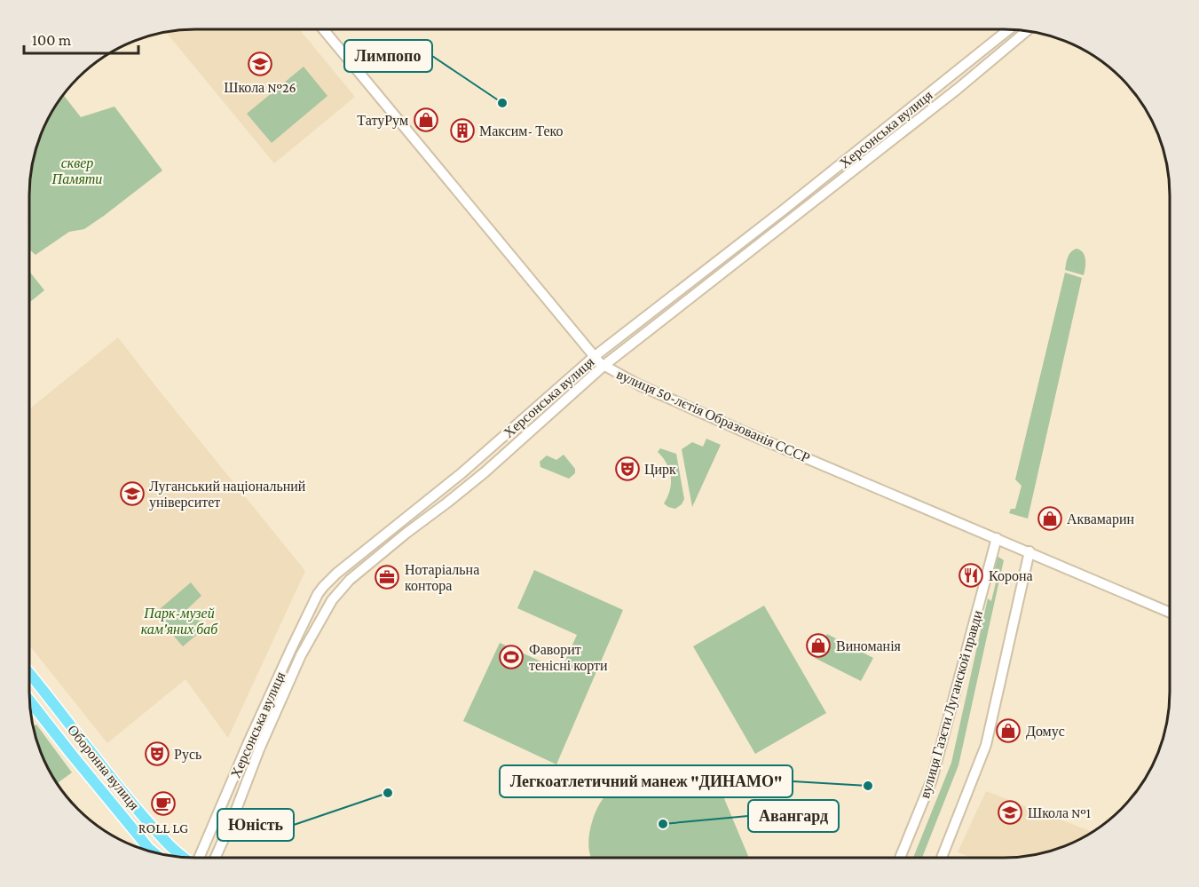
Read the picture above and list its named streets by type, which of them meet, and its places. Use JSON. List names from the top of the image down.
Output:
{
  "streets": {
    "main road": ["Оборонна вулиця"],
    "street": ["Херсонська вулиця", "вулиця 50-лєтія Образованія СССР", "вулиця Газєти Луганской правди"]
  },
  "crossings": [
    ["Херсонська вулиця", "вулиця 50-лєтія Образованія СССР"],
    ["вулиця 50-лєтія Образованія СССР", "вулиця Газєти Луганской правди"]
  ],
  "parks": ["сквер Памяти", "Парк-музей кам'яних баб"],
  "places": {
    "school or university": ["Школа №26", "Луганський національний університет", "Школа №1"],
    "other": [
      "Лимпопо",
      "Легкоатлетичний манеж \"ДИНАМО\"",
      "Юність",
      "Авангард"
    ],
    "shop": [
      "ТатуРум",
      "Аквамарин",
      "Виноманія",
      "Домус"
    ],
    "building": ["Максим- Теко"],
    "theatre": ["Цирк", "Русь"],
    "restaurant": ["Корона"],
    "office": ["Нотаріальна контора"],
    "sports": ["Фаворит тенісні корти"],
    "cafe": ["ROLL LG"]
  },
  "scale_bar": "100 m"
}
